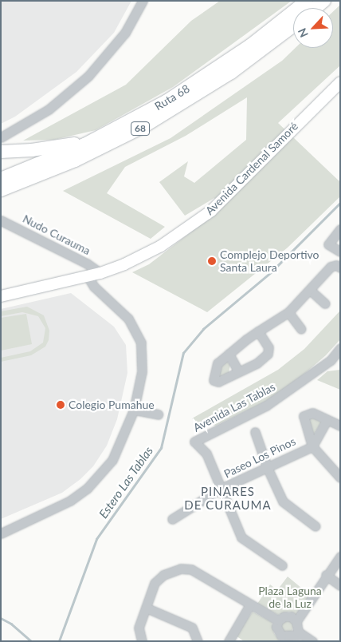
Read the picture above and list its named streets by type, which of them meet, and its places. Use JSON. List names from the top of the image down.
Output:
{
  "streets": {
    "highway": ["Ruta 68", "68"],
    "main road": ["Avenida Cardenal Samoré"],
    "street": ["Nudo Curauma", "Avenida Las Tablas", "Paseo Los Pinos"]
  },
  "crossings": [
    ["Avenida Cardenal Samoré", "Nudo Curauma"]
  ],
  "districts": ["PINARES DE CURAUMA"],
  "water": ["Estero Las Tablas"],
  "parks": ["Plaza Laguna de la Luz"],
  "places": ["Complejo Deportivo Santa Laura", "Colegio Pumahue"],
  "north": "bottom left"
}
